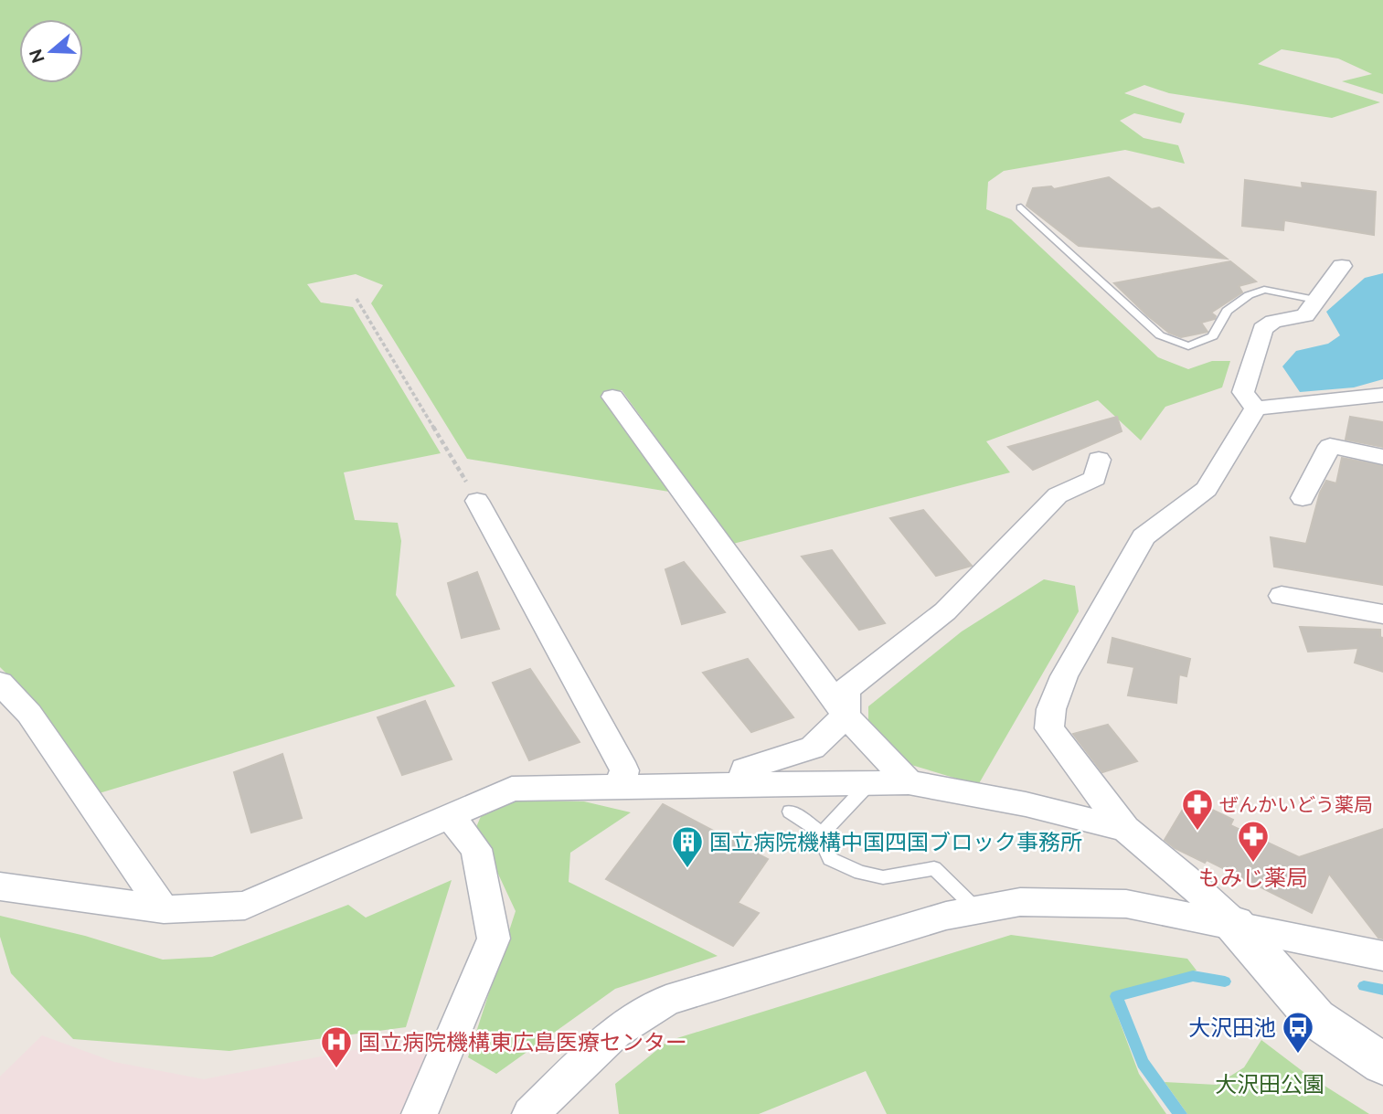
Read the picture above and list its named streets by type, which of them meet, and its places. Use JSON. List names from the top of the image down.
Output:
{
  "parks": ["大沢田公園"],
  "places": {
    "pharmacy": ["ぜんかいどう薬局", "もみじ薬局"],
    "building": ["国立病院機構中国四国ブロック事務所"],
    "bus stop": ["大沢田池"],
    "hospital": ["国立病院機構東広島医療センター"]
  },
  "north": "left"
}
